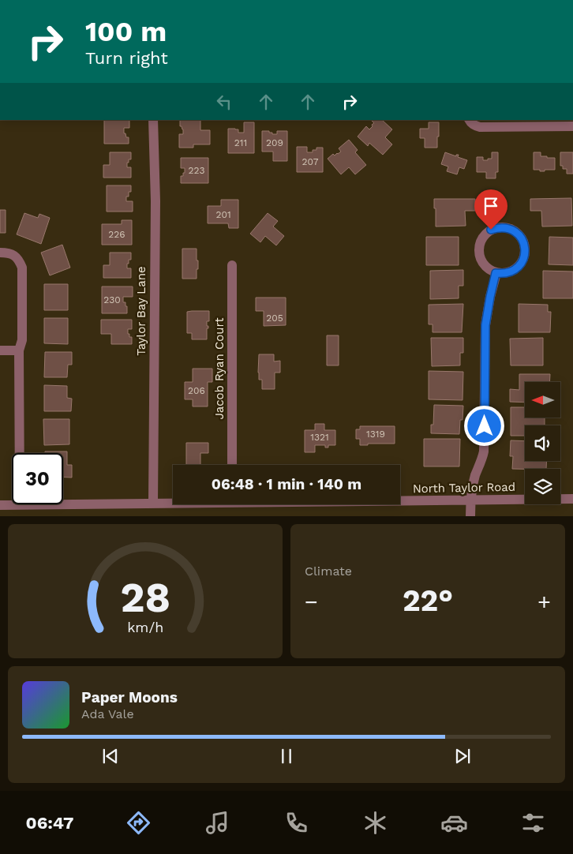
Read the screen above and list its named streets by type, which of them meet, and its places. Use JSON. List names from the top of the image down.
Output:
{
  "streets": {
    "street": ["Taylor Bay Lane", "Jacob Ryan Court", "North Taylor Road"]
  },
  "crossings": [
    ["Taylor Bay Lane", "North Taylor Road"]
  ],
  "house_numbers": [
    "211",
    "209",
    "207",
    "223",
    "201",
    "226",
    "230",
    "205",
    "206",
    "1319",
    "1321"
  ],
  "north": "left",
  "page": {
    "turn": ["100 m", "Turn right"],
    "limit": "30",
    "trip": "06:48 · 1 min · 140 m",
    "tile": "Climate",
    "heat": ["−", "22°", "+"],
    "song": ["Paper Moons", "Ada Vale"],
    "tabs": "06:47",
    "gauge": ["28", "km/h"]
  }
}
